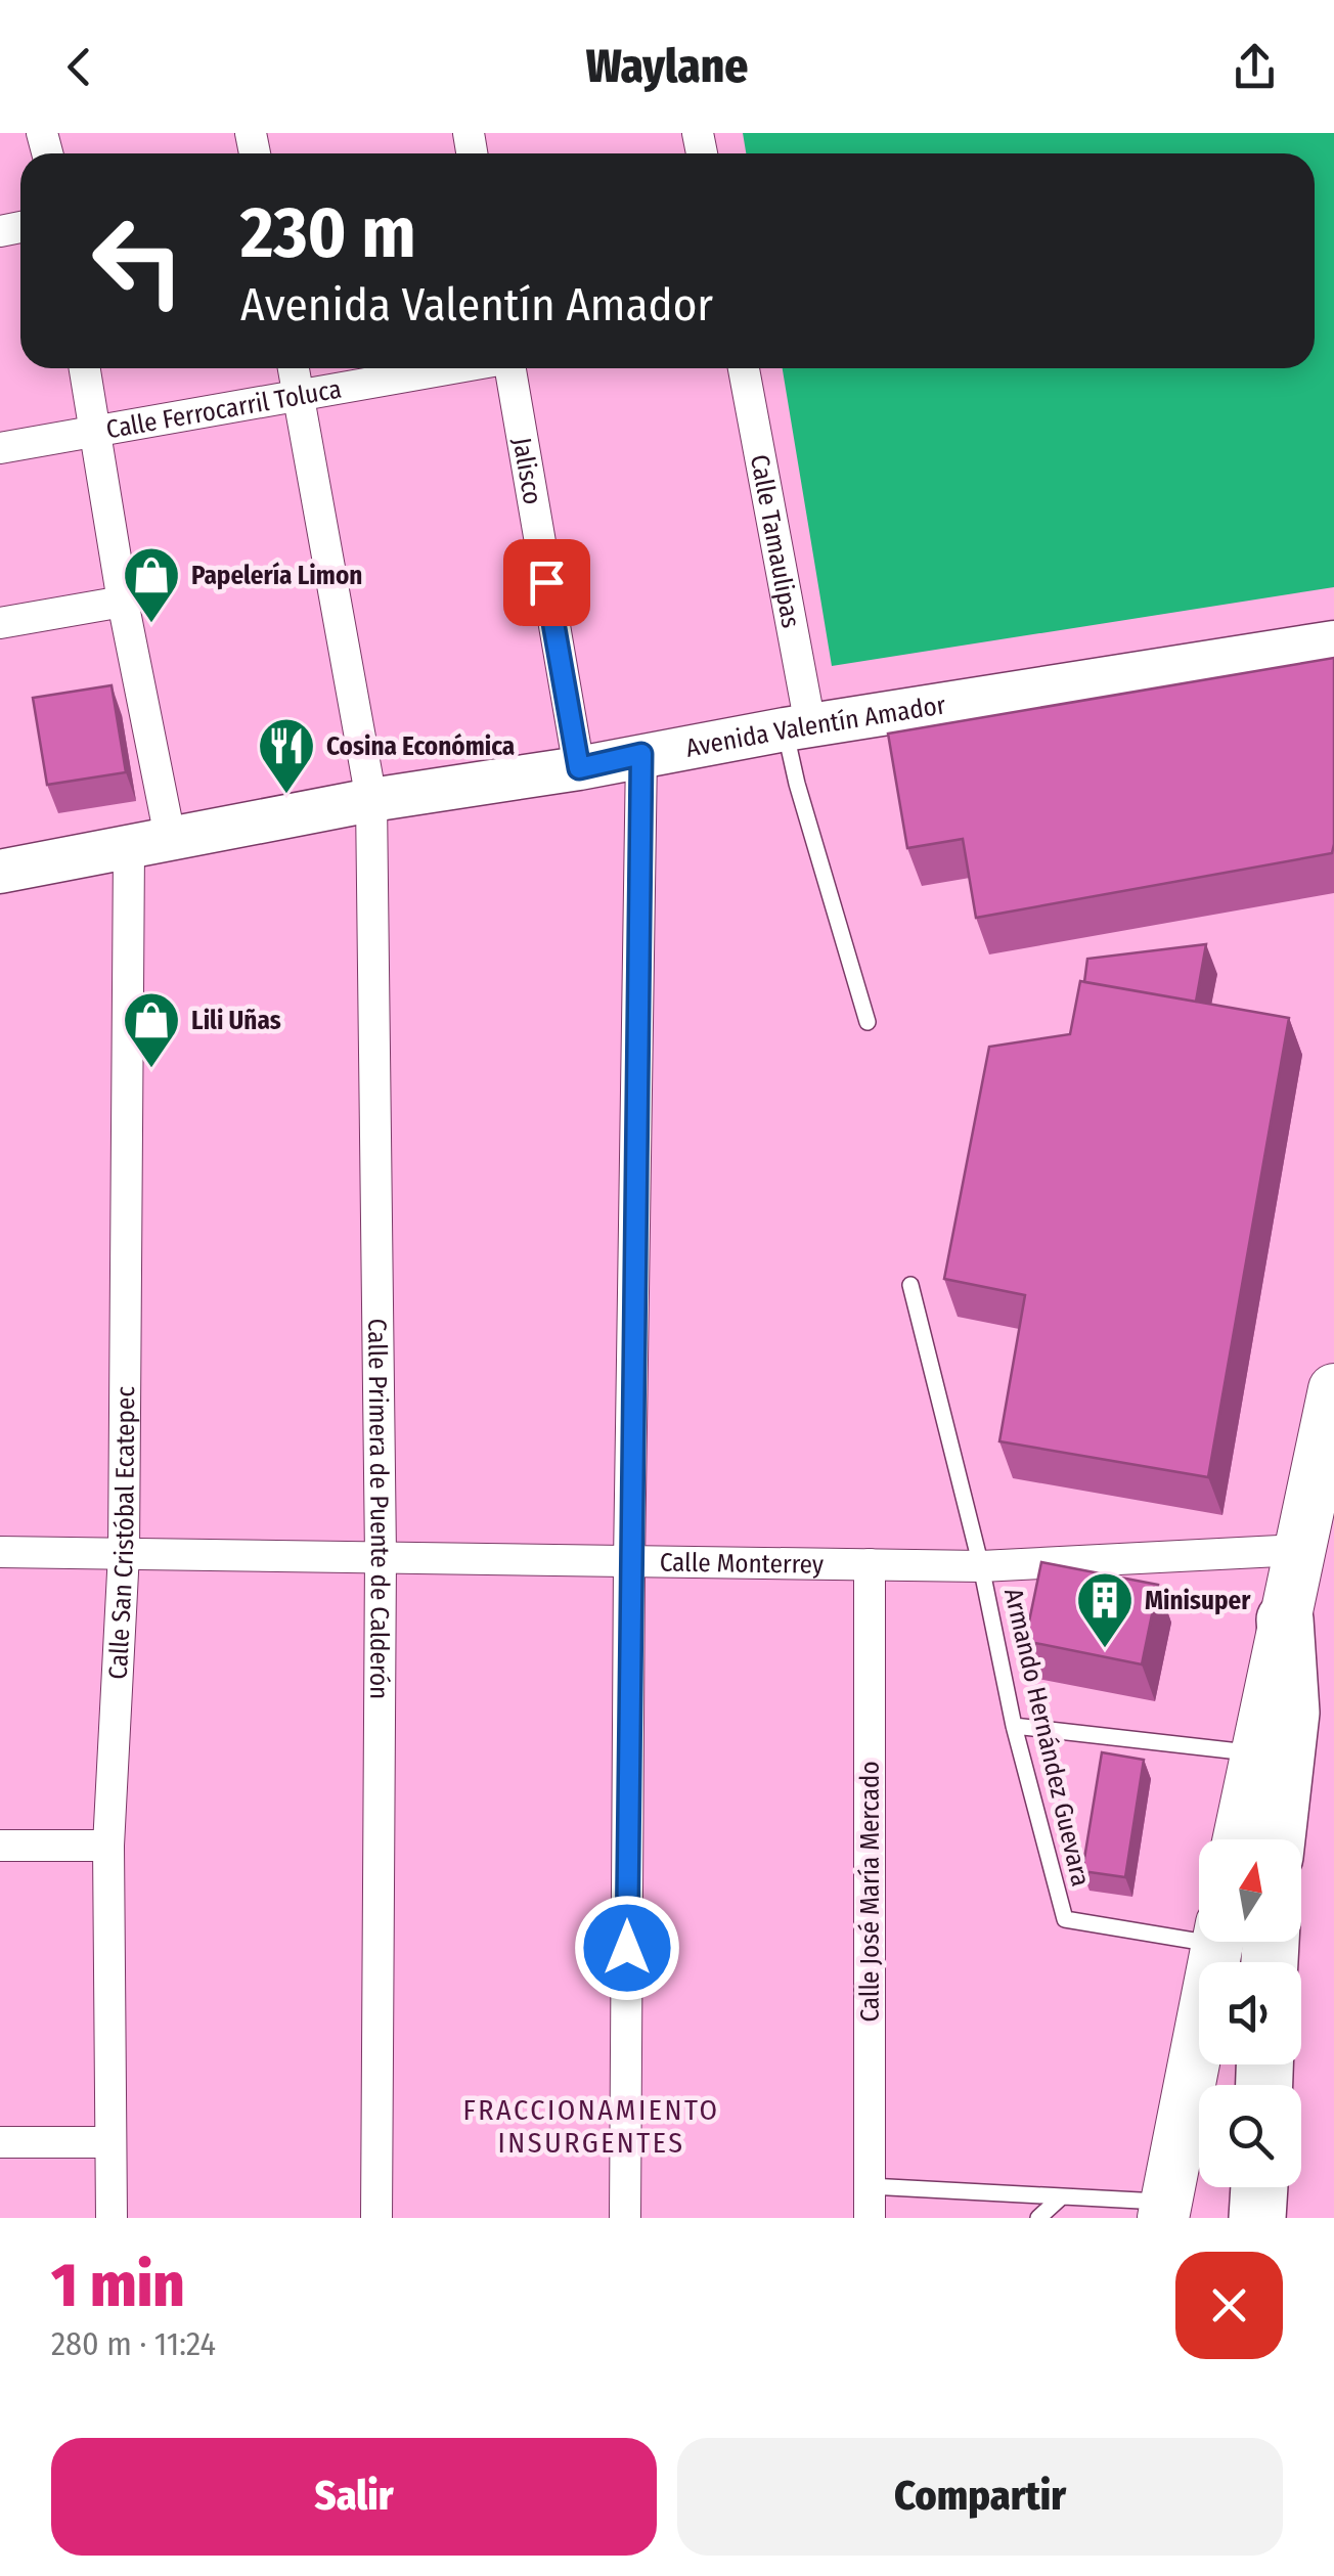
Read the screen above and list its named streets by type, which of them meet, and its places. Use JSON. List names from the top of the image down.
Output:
{
  "streets": {
    "street": [
      "Calle Ferrocarril Toluca",
      "Jalisco",
      "Calle Tamaulipas",
      "Avenida Valentín Amador",
      "Calle Primera de Puente de Calderón",
      "Calle San Cristóbal Ecatepec",
      "Calle Monterrey",
      "Calle José María Mercado"
    ],
    "lane": ["Armando Hernández Guevara"]
  },
  "crossings": [
    ["Calle Ferrocarril Toluca", "Calle Primera de Puente de Calderón"],
    ["Calle Ferrocarril Toluca", "Calle San Cristóbal Ecatepec"],
    ["Jalisco", "Avenida Valentín Amador"],
    ["Calle Tamaulipas", "Avenida Valentín Amador"],
    ["Avenida Valentín Amador", "Calle Primera de Puente de Calderón"],
    ["Avenida Valentín Amador", "Calle San Cristóbal Ecatepec"],
    ["Calle Primera de Puente de Calderón", "Calle Monterrey"],
    ["Calle San Cristóbal Ecatepec", "Calle Monterrey"],
    ["Calle Monterrey", "Armando Hernández Guevara"],
    ["Calle Monterrey", "Calle José María Mercado"]
  ],
  "districts": ["FRACCIONAMIENTO INSURGENTES"],
  "places": {
    "shop": ["Papelería Limon", "Lili Uñas"],
    "restaurant": ["Cosina Económica"],
    "building": ["Minisuper"]
  },
  "north": "top",
  "page": {
    "header": "Waylane",
    "turn": ["230 m", "Avenida Valentín Amador"],
    "heading": ["1 min", "280 m · 11:24"],
    "buttons": ["Salir", "Compartir"]
  }
}
